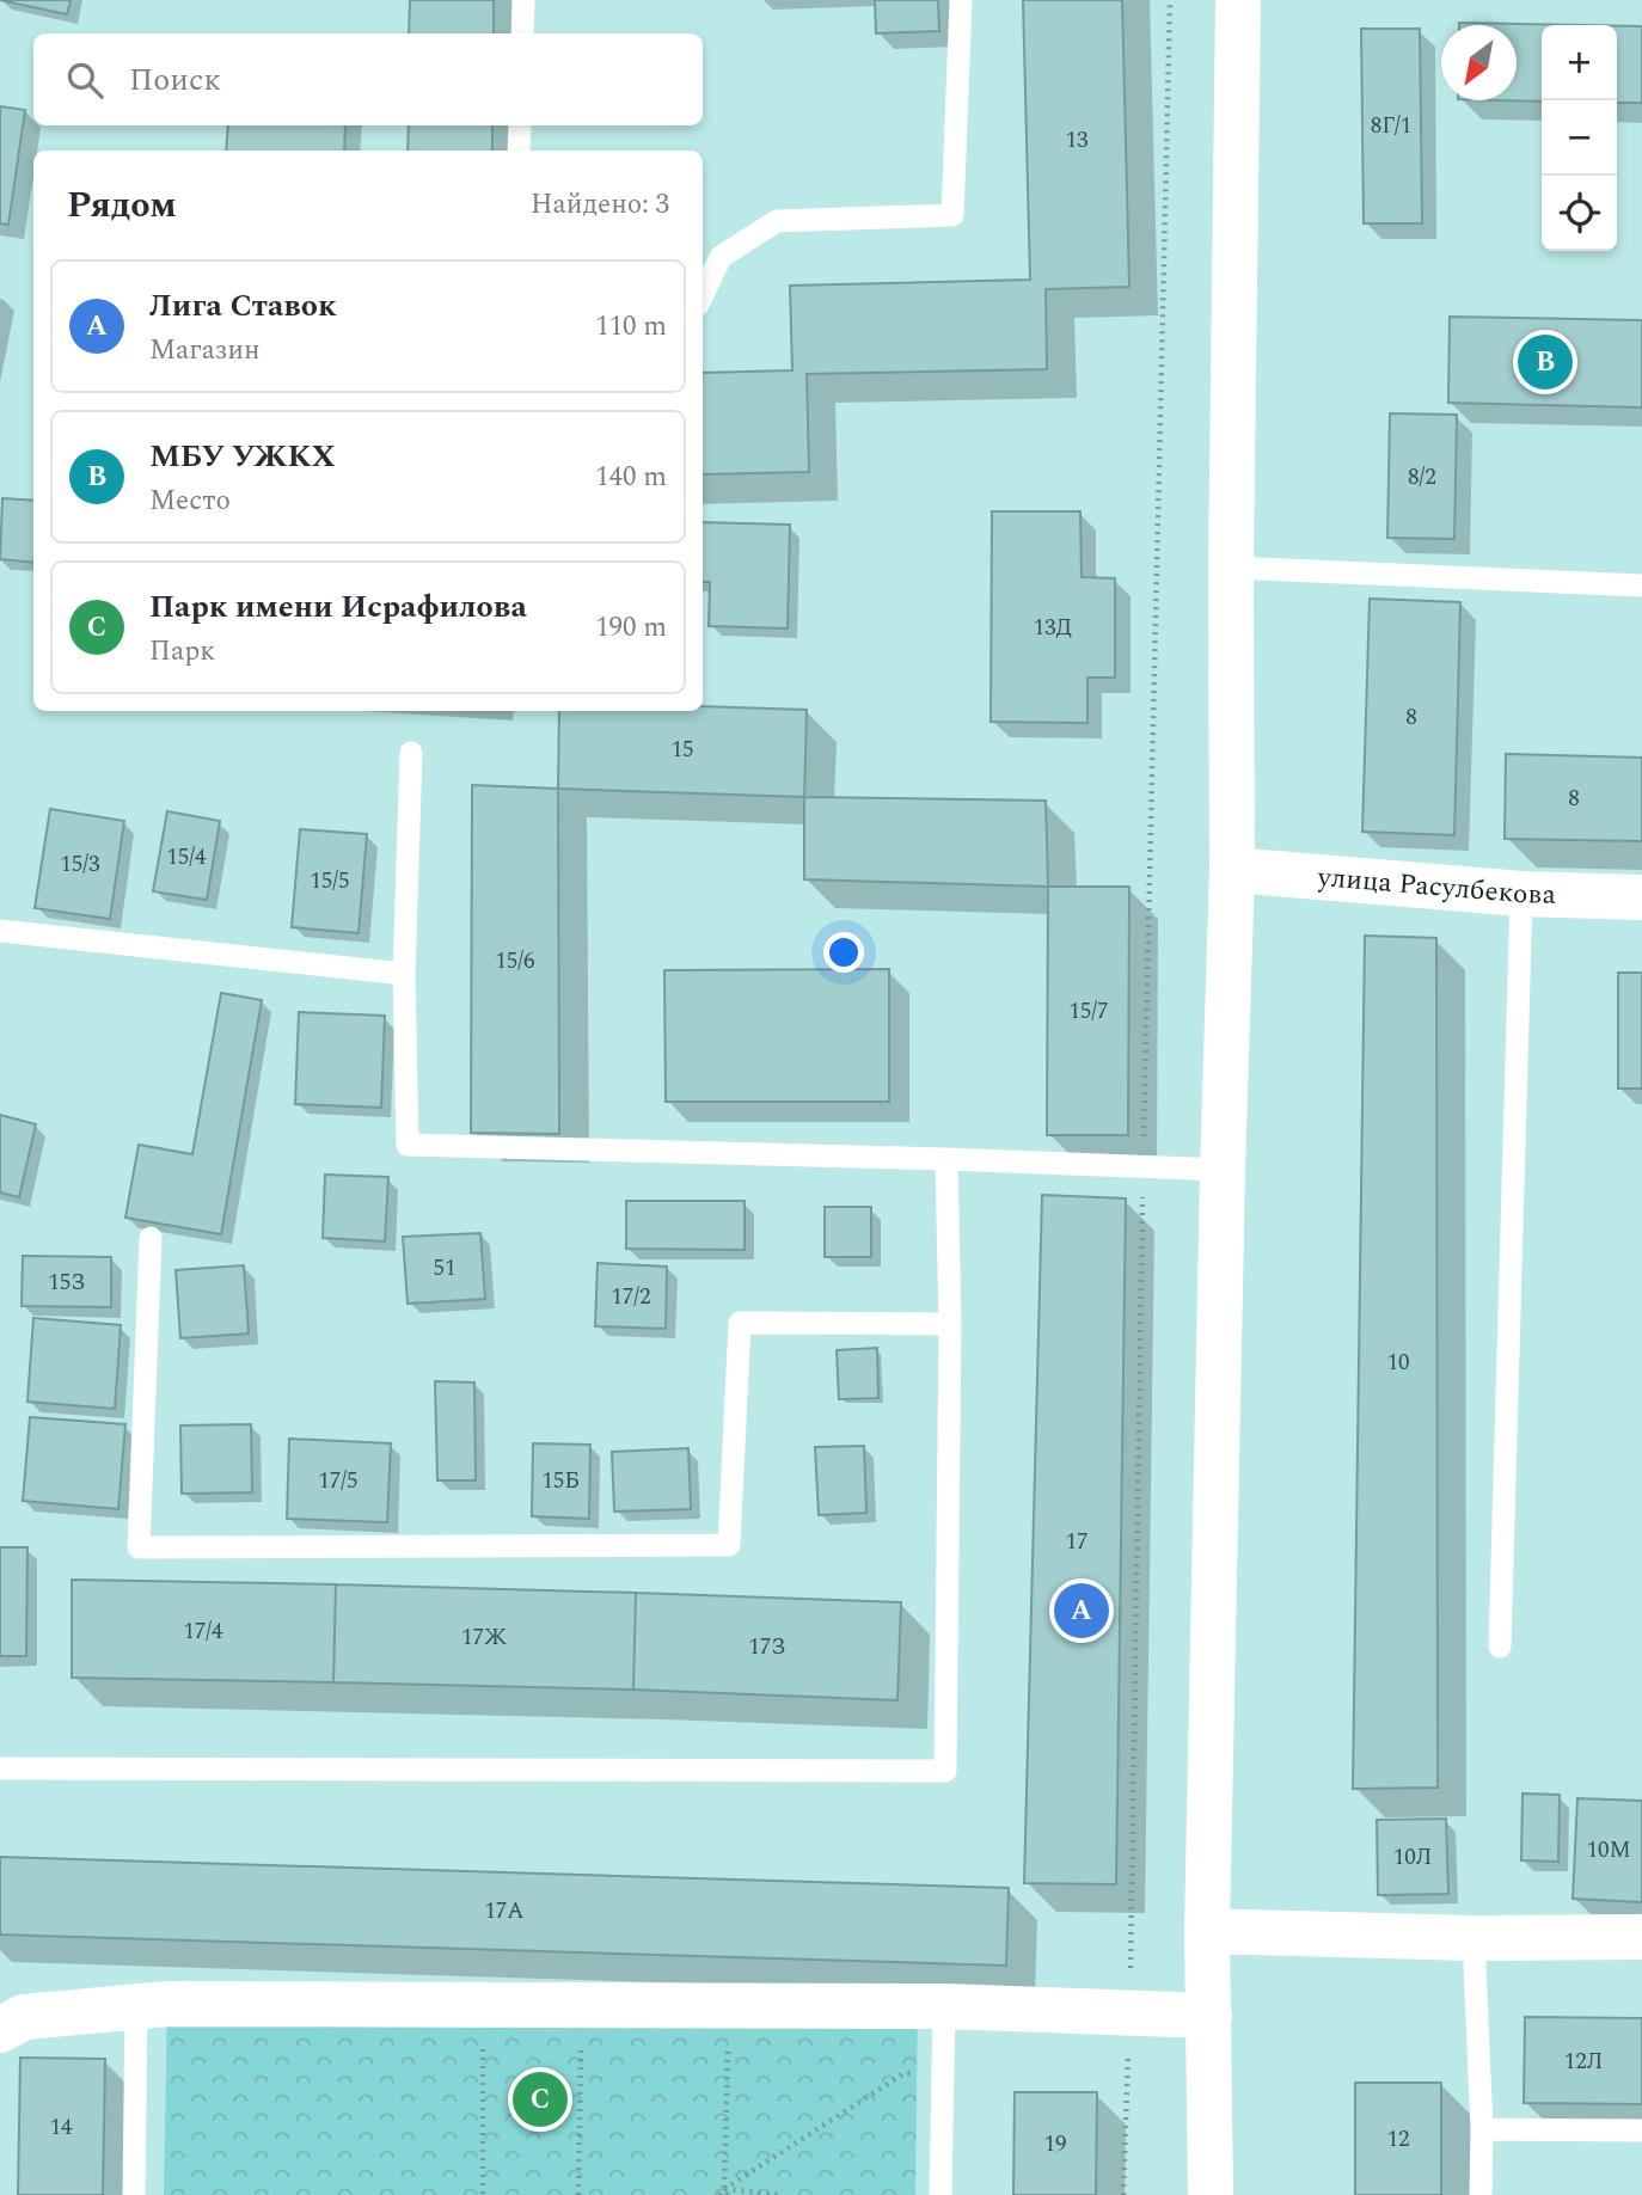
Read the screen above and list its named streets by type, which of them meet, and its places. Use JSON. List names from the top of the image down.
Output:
{
  "streets": {
    "street": ["улица Расулбекова"]
  },
  "house_numbers": [
    "8Г/1",
    "13",
    "8/2",
    "13Д",
    "8",
    "15",
    "8",
    "15/4",
    "15/3",
    "15/5",
    "15/6",
    "15/7",
    "51",
    "15З",
    "17/2",
    "10",
    "17/5",
    "15Б",
    "17",
    "17/4",
    "17Ж",
    "17З",
    "10М",
    "10Л",
    "17А",
    "12Л",
    "14",
    "12",
    "19"
  ],
  "north": "bottom left",
  "page": {
    "map_buttons": ["+", "−"],
    "search": "Поиск",
    "heading": ["Рядом", "Найдено: 3"],
    "list": [
      {
        "mark": "A",
        "name": "Лига Ставок",
        "note": "Магазин",
        "value": "110 m"
      },
      {
        "mark": "B",
        "name": "МБУ УЖКХ",
        "note": "Место",
        "value": "140 m"
      },
      {
        "mark": "C",
        "name": "Парк имени Исрафилова",
        "note": "Парк",
        "value": "190 m"
      }
    ],
    "pins": ["B", "A", "C"]
  }
}
